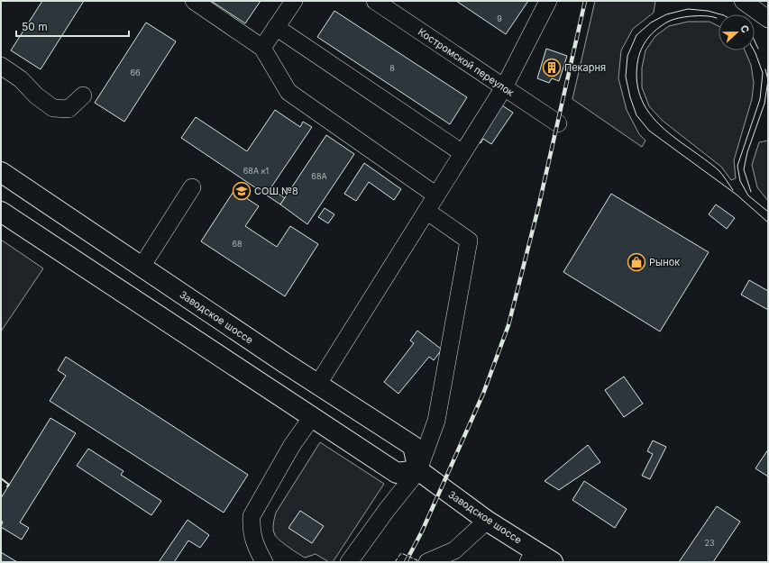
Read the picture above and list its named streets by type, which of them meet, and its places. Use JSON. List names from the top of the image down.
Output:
{
  "streets": {
    "main road": ["Заводское шоссе"],
    "street": ["Костромской переулок"]
  },
  "places": {
    "building": ["Пекарня"],
    "school or university": ["СОШ №8"],
    "shop": ["Рынок"]
  },
  "house_numbers": [
    "9",
    "8",
    "66",
    "68А к1",
    "68А",
    "68",
    "23"
  ],
  "scale_bar": "50 m",
  "north": "right"
}
